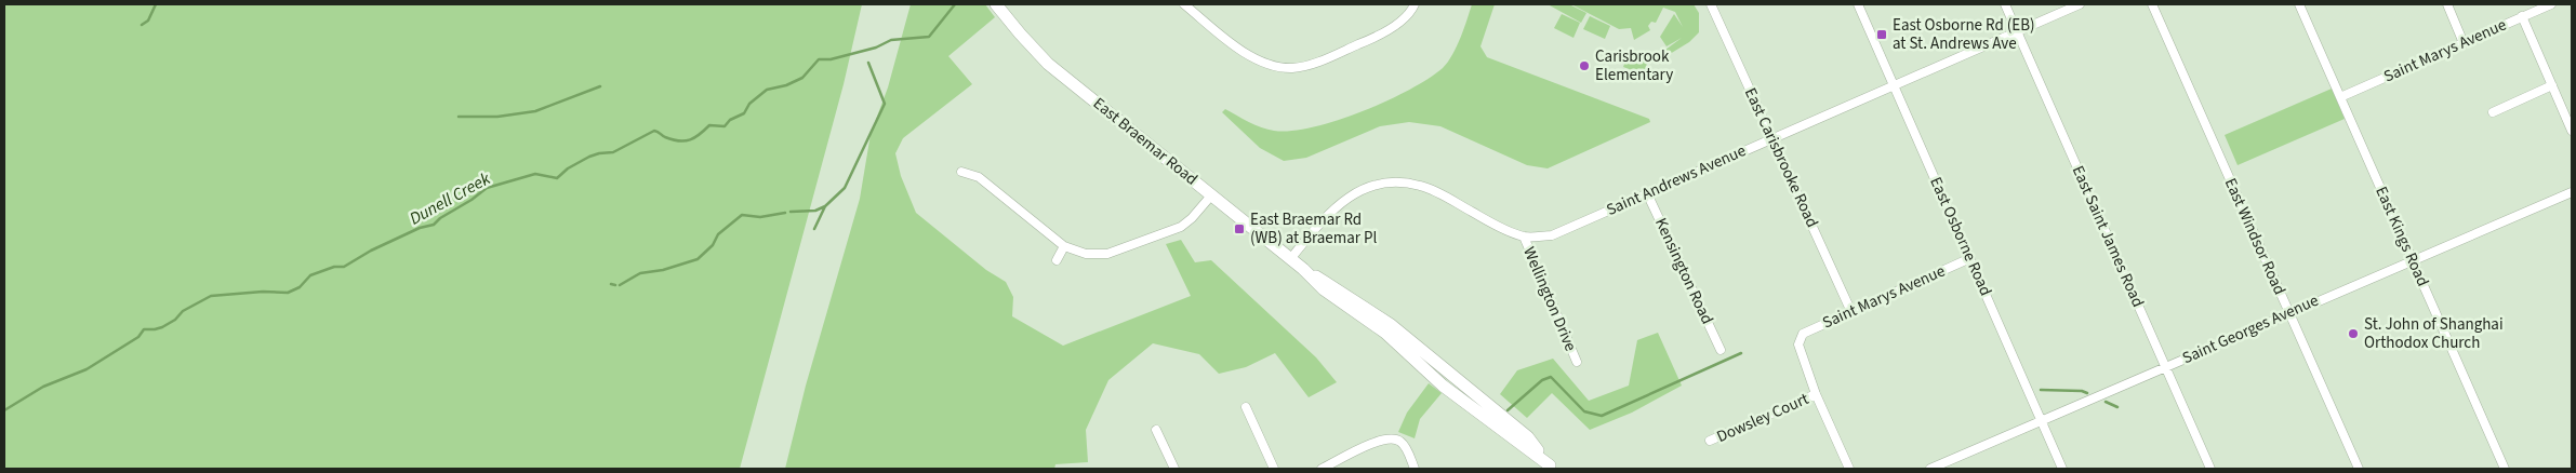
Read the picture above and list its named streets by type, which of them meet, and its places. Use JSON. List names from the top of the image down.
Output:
{
  "streets": {
    "street": [
      "Saint Marys Avenue",
      "East Braemar Road",
      "East Carisbrooke Road",
      "Saint Andrews Avenue",
      "East Osborne Road",
      "East Saint James Road",
      "East Windsor Road",
      "East Kings Road",
      "Kensington Road",
      "Wellington Drive",
      "Saint Georges Avenue",
      "Dowsley Court"
    ]
  },
  "crossings": [
    ["Saint Marys Avenue", "East Carisbrooke Road"],
    ["Saint Marys Avenue", "East Osborne Road"],
    ["Saint Marys Avenue", "East Kings Road"],
    ["Saint Marys Avenue", "Dowsley Court"],
    ["East Braemar Road", "Saint Andrews Avenue"],
    ["East Carisbrooke Road", "Saint Andrews Avenue"],
    ["Saint Andrews Avenue", "East Osborne Road"],
    ["Saint Andrews Avenue", "East Saint James Road"],
    ["Saint Andrews Avenue", "Kensington Road"],
    ["Saint Andrews Avenue", "Wellington Drive"],
    ["East Osborne Road", "Saint Georges Avenue"],
    ["East Saint James Road", "Saint Georges Avenue"],
    ["East Windsor Road", "Saint Georges Avenue"],
    ["East Kings Road", "Saint Georges Avenue"]
  ],
  "water": ["Dunell Creek"],
  "places": {
    "transit": ["East Osborne Rd (EB) at St. Andrews Ave", "East Braemar Rd (WB) at Braemar Pl"],
    "other": ["Carisbrook Elementary", "St. John of Shanghai Orthodox Church"]
  }
}
